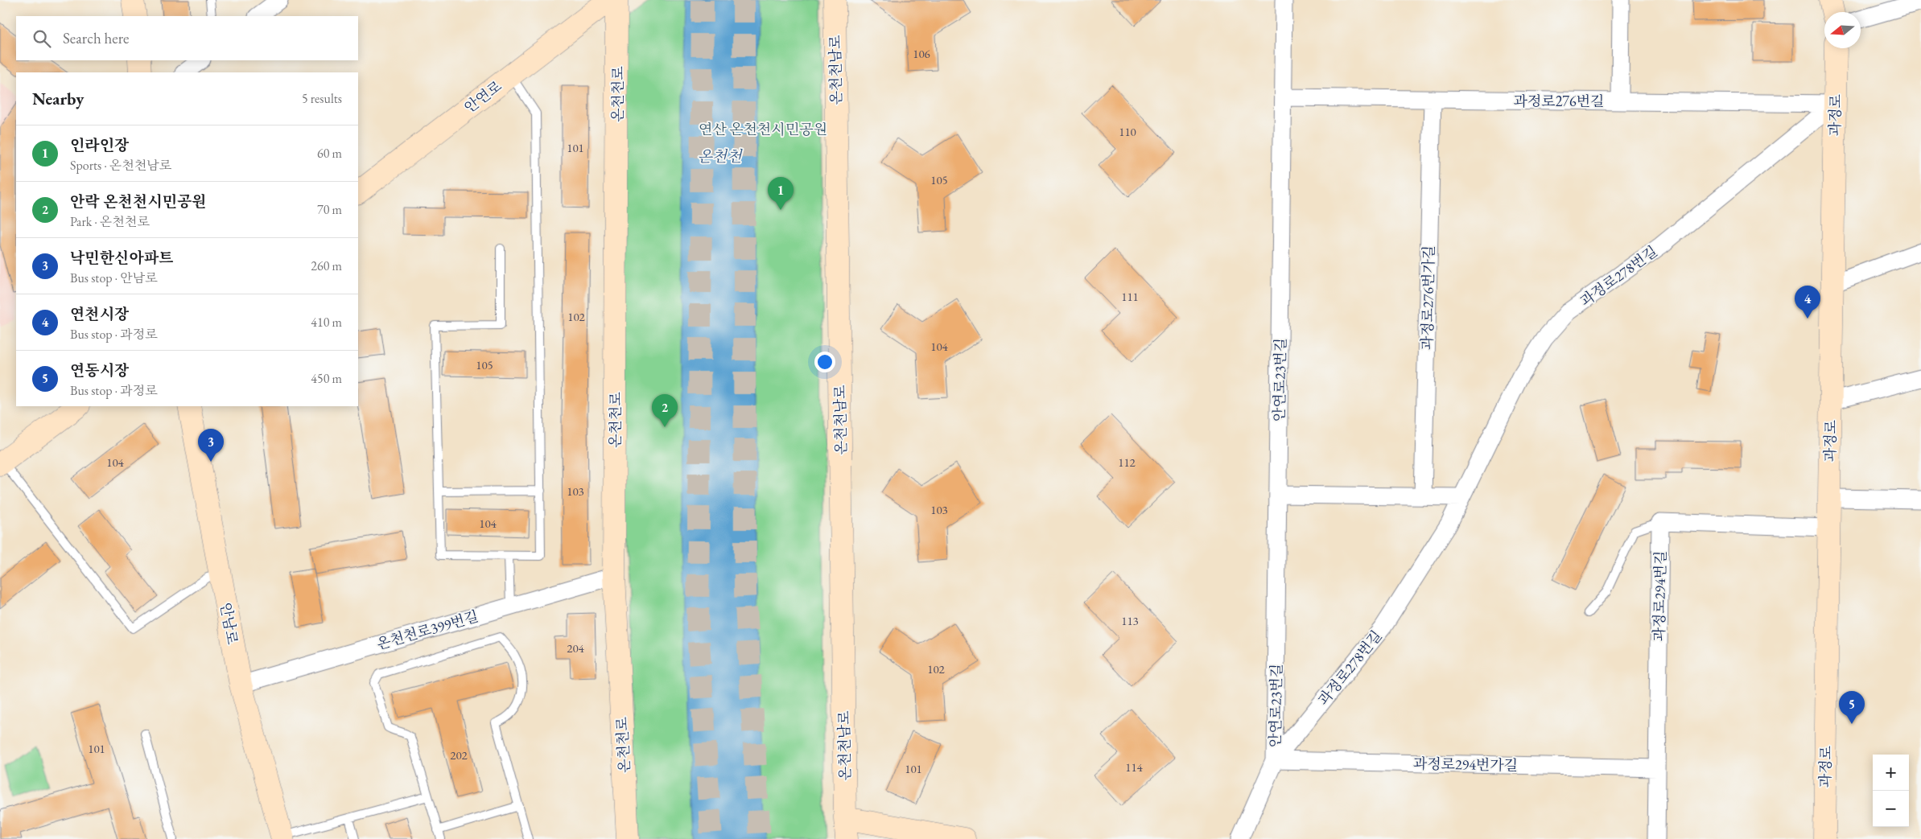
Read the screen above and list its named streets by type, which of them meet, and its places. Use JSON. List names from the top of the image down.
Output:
{
  "streets": {
    "street": [
      "온천천남로",
      "온천천로",
      "안연로",
      "과정로276번길",
      "과정로",
      "과정로278번길",
      "과정로276번가길",
      "안연로23번길",
      "과정로294번길",
      "안남로",
      "온천천로399번길",
      "과정로294번가길"
    ]
  },
  "crossings": [
    ["온천천로", "온천천로399번길"],
    ["과정로276번길", "과정로"],
    ["과정로276번길", "과정로278번길"],
    ["과정로276번길", "과정로276번가길"],
    ["과정로276번길", "안연로23번길"],
    ["과정로", "과정로278번길"],
    ["과정로278번길", "안연로23번길"],
    ["과정로278번길", "과정로294번가길"],
    ["안연로23번길", "과정로294번가길"],
    ["과정로294번길", "과정로294번가길"],
    ["안남로", "온천천로399번길"]
  ],
  "water": ["온천천"],
  "parks": ["연산 온천천시민공원"],
  "house_numbers": [
    "106",
    "110",
    "101",
    "105",
    "111",
    "102",
    "104",
    "105",
    "104",
    "112",
    "103",
    "103",
    "104",
    "113",
    "204",
    "102",
    "101",
    "202",
    "114",
    "101"
  ],
  "north": "left",
  "page": {
    "search": "Search here",
    "heading": ["Nearby", "5 results"],
    "list": [
      {
        "mark": "1",
        "name": "인라인장",
        "note": "Sports · 온천천남로",
        "value": "60 m"
      },
      {
        "mark": "2",
        "name": "안락 온천천시민공원",
        "note": "Park · 온천천로",
        "value": "70 m"
      },
      {
        "mark": "3",
        "name": "낙민한신아파트",
        "note": "Bus stop · 안남로",
        "value": "260 m"
      },
      {
        "mark": "4",
        "name": "연천시장",
        "note": "Bus stop · 과정로",
        "value": "410 m"
      },
      {
        "mark": "5",
        "name": "연동시장",
        "note": "Bus stop · 과정로",
        "value": "450 m"
      }
    ],
    "pins": [
      "1",
      "4",
      "2",
      "3",
      "5"
    ],
    "map_buttons": ["+", "−"]
  }
}
